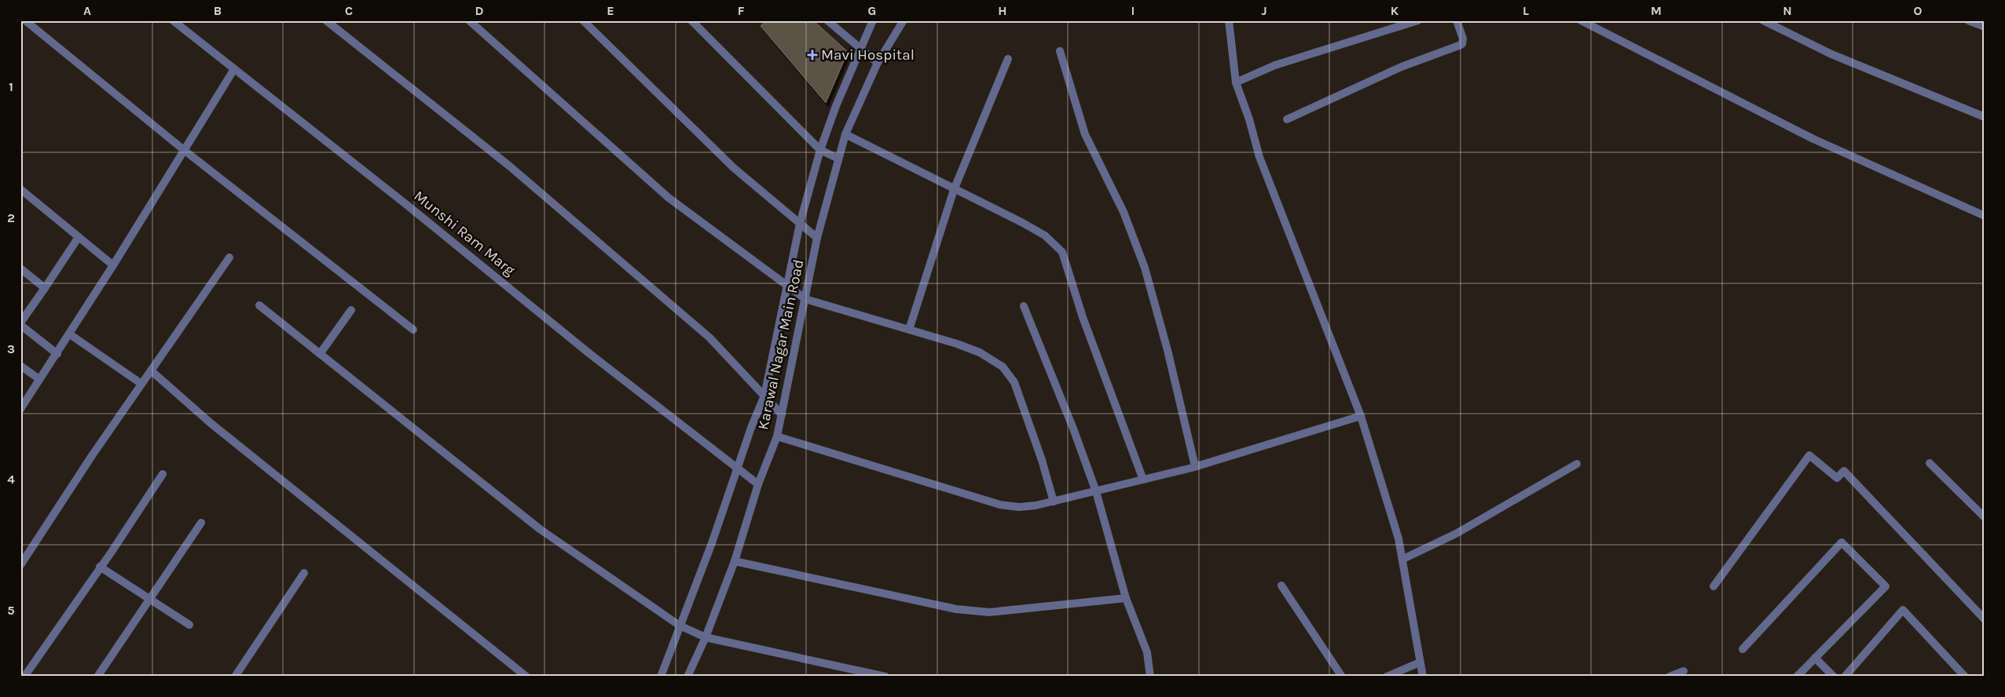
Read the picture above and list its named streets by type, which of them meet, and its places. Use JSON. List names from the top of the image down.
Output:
{
  "streets": {
    "street": ["Munshi Ram Marg", "Karawal Nagar Main Road"]
  },
  "crossings": [
    ["Munshi Ram Marg", "Karawal Nagar Main Road"]
  ],
  "places": {
    "health": ["Mavi Hospital"]
  },
  "grid": {
    "columns": [
      "A",
      "B",
      "C",
      "D",
      "E",
      "F",
      "G",
      "H",
      "I",
      "J",
      "K",
      "L",
      "M",
      "N",
      "O"
    ],
    "rows": [
      "1",
      "2",
      "3",
      "4",
      "5"
    ]
  }
}
